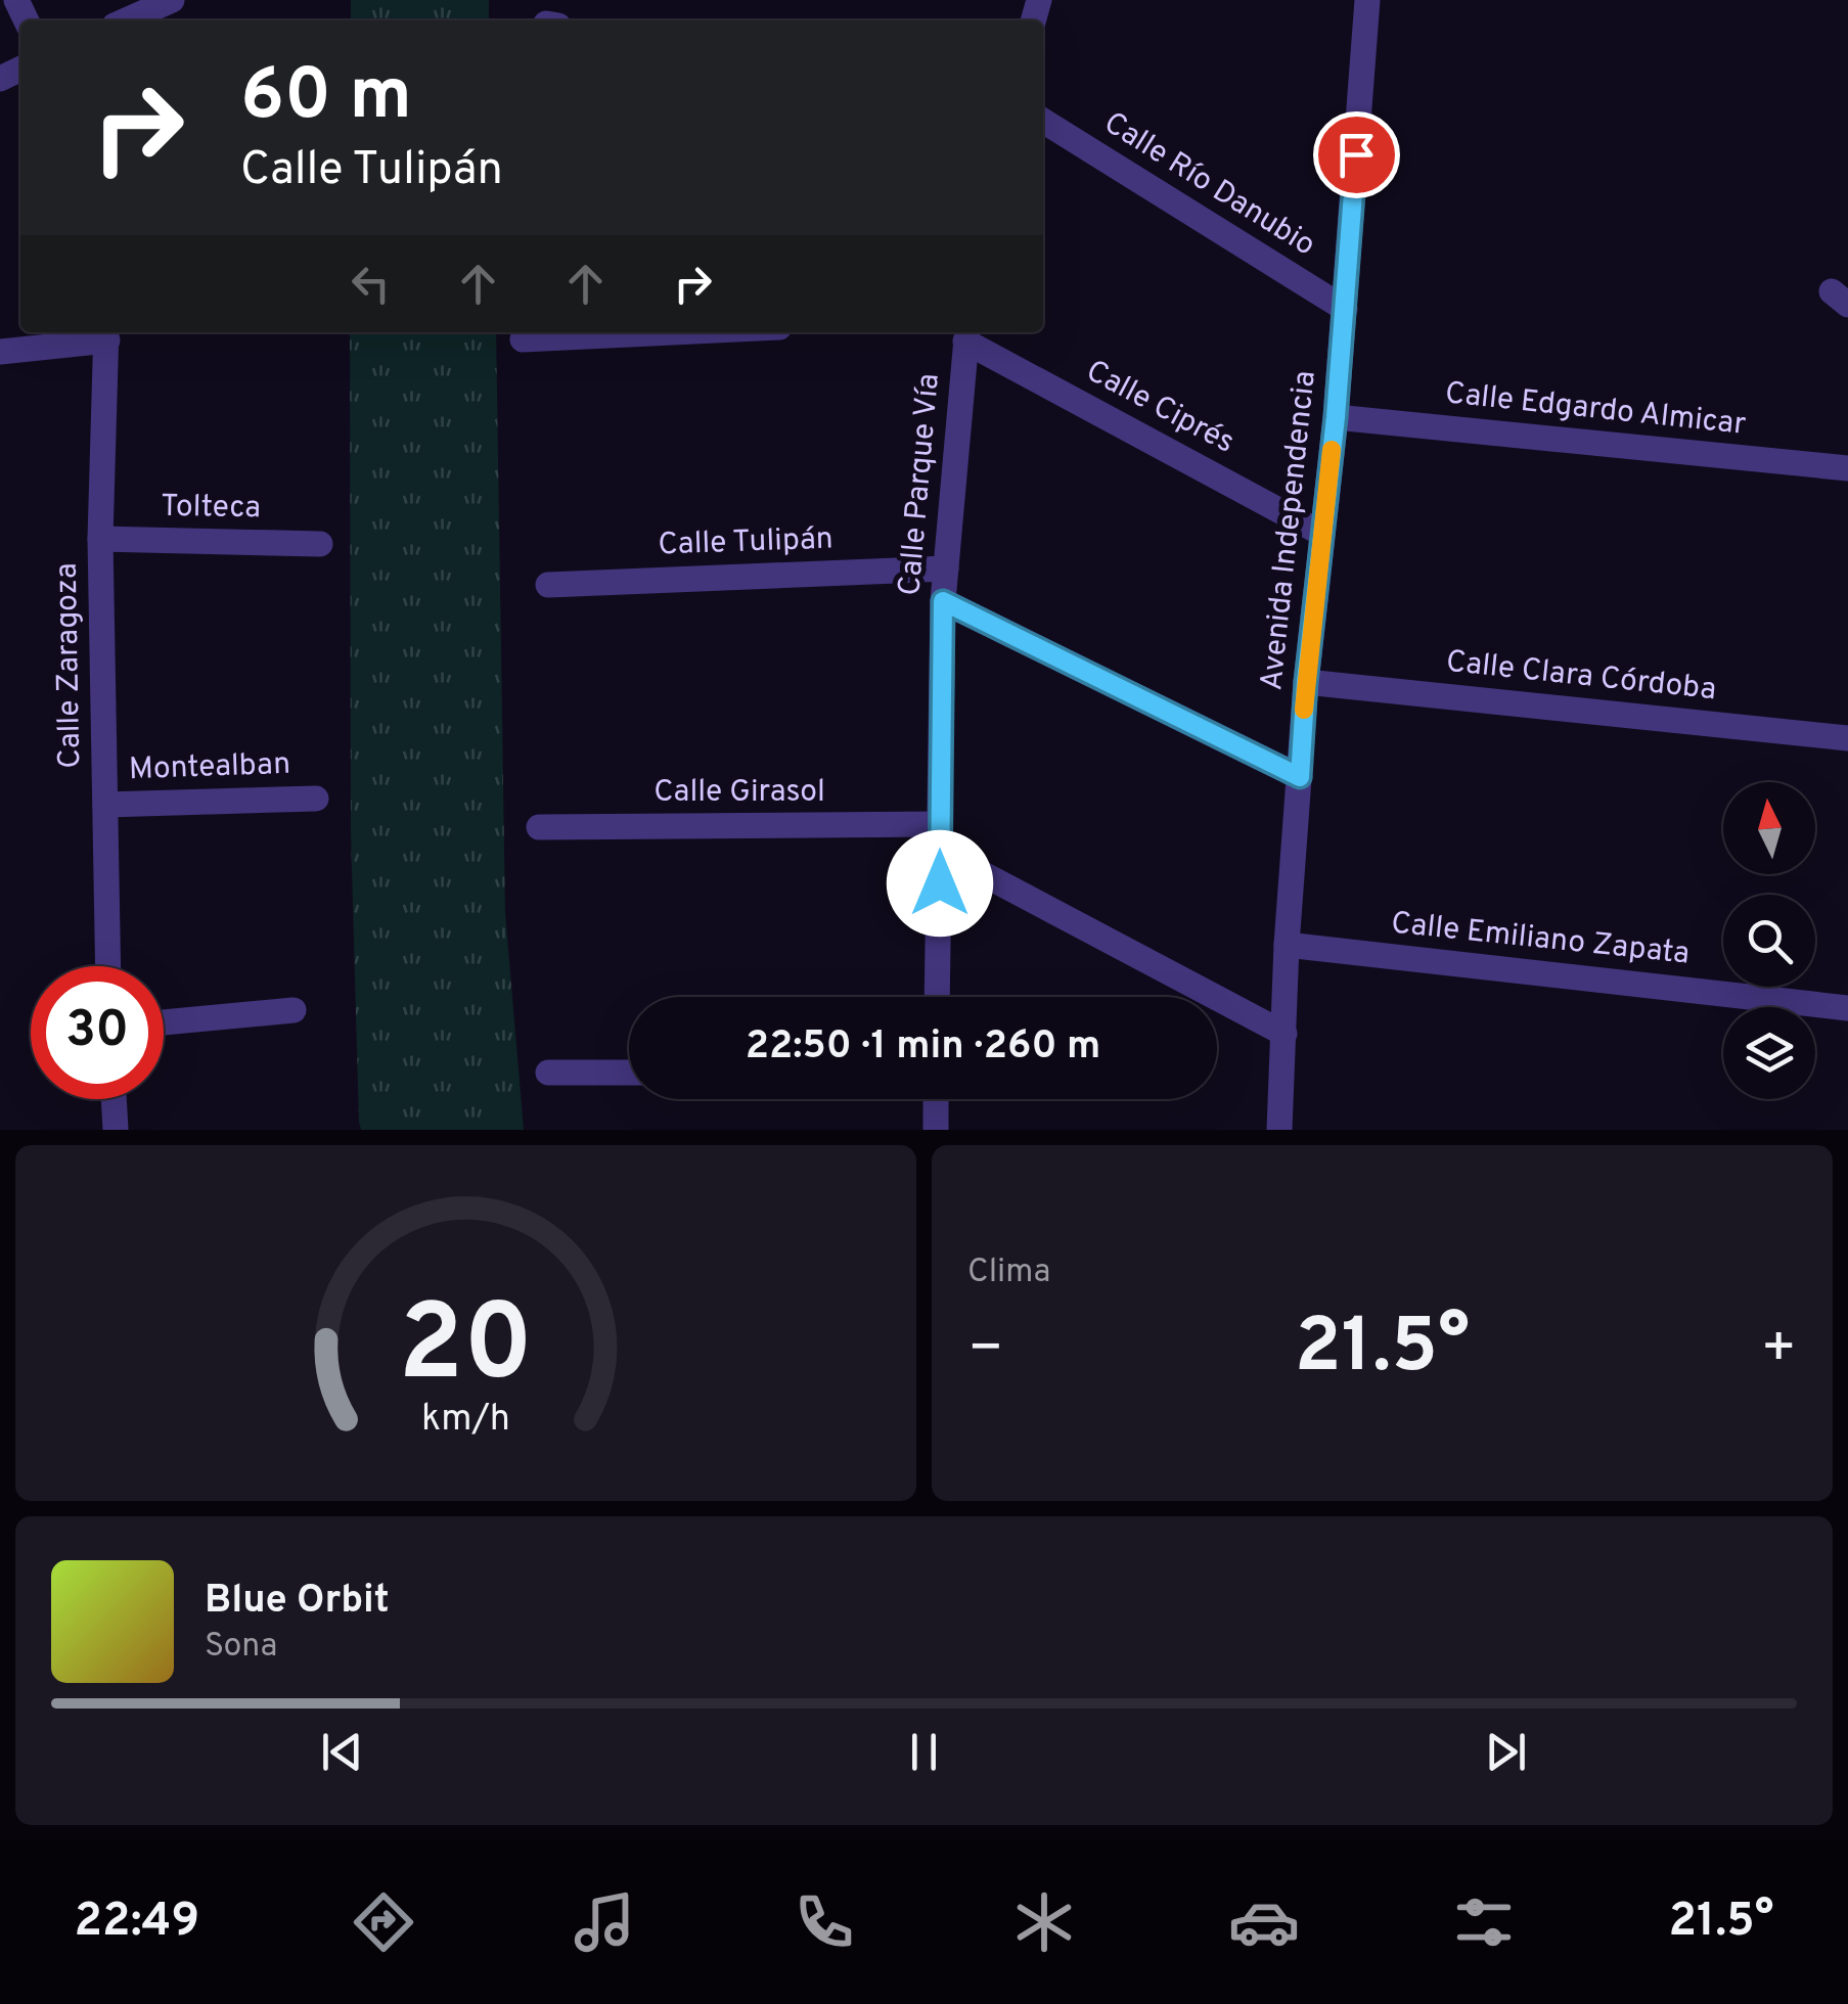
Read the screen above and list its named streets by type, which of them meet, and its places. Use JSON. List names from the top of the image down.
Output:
{
  "streets": {
    "street": [
      "Calle Río Danubio",
      "Calle Ciprés",
      "Calle Edgardo Almicar",
      "Calle Parque Vía",
      "Tolteca",
      "Avenida Independencia",
      "Calle Tulipán",
      "Calle Zaragoza",
      "Calle Clara Córdoba",
      "Montealban",
      "Calle Girasol",
      "Calle Emiliano Zapata"
    ]
  },
  "crossings": [
    ["Calle Río Danubio", "Avenida Independencia"],
    ["Calle Ciprés", "Calle Parque Vía"],
    ["Calle Ciprés", "Avenida Independencia"],
    ["Calle Edgardo Almicar", "Avenida Independencia"],
    ["Calle Parque Vía", "Calle Tulipán"],
    ["Calle Parque Vía", "Calle Girasol"],
    ["Tolteca", "Calle Zaragoza"],
    ["Avenida Independencia", "Calle Clara Córdoba"],
    ["Avenida Independencia", "Calle Emiliano Zapata"],
    ["Calle Zaragoza", "Montealban"]
  ],
  "north": "top",
  "page": {
    "turn": ["60 m", "Calle Tulipán"],
    "limit": "30",
    "trip": "22:50 · 1 min · 260 m",
    "tile": "Clima",
    "heat": ["−", "21.5°", "+"],
    "song": ["Blue Orbit", "Sona"],
    "tabs": ["22:49", "21.5°"],
    "gauge": ["20", "km/h"]
  }
}
